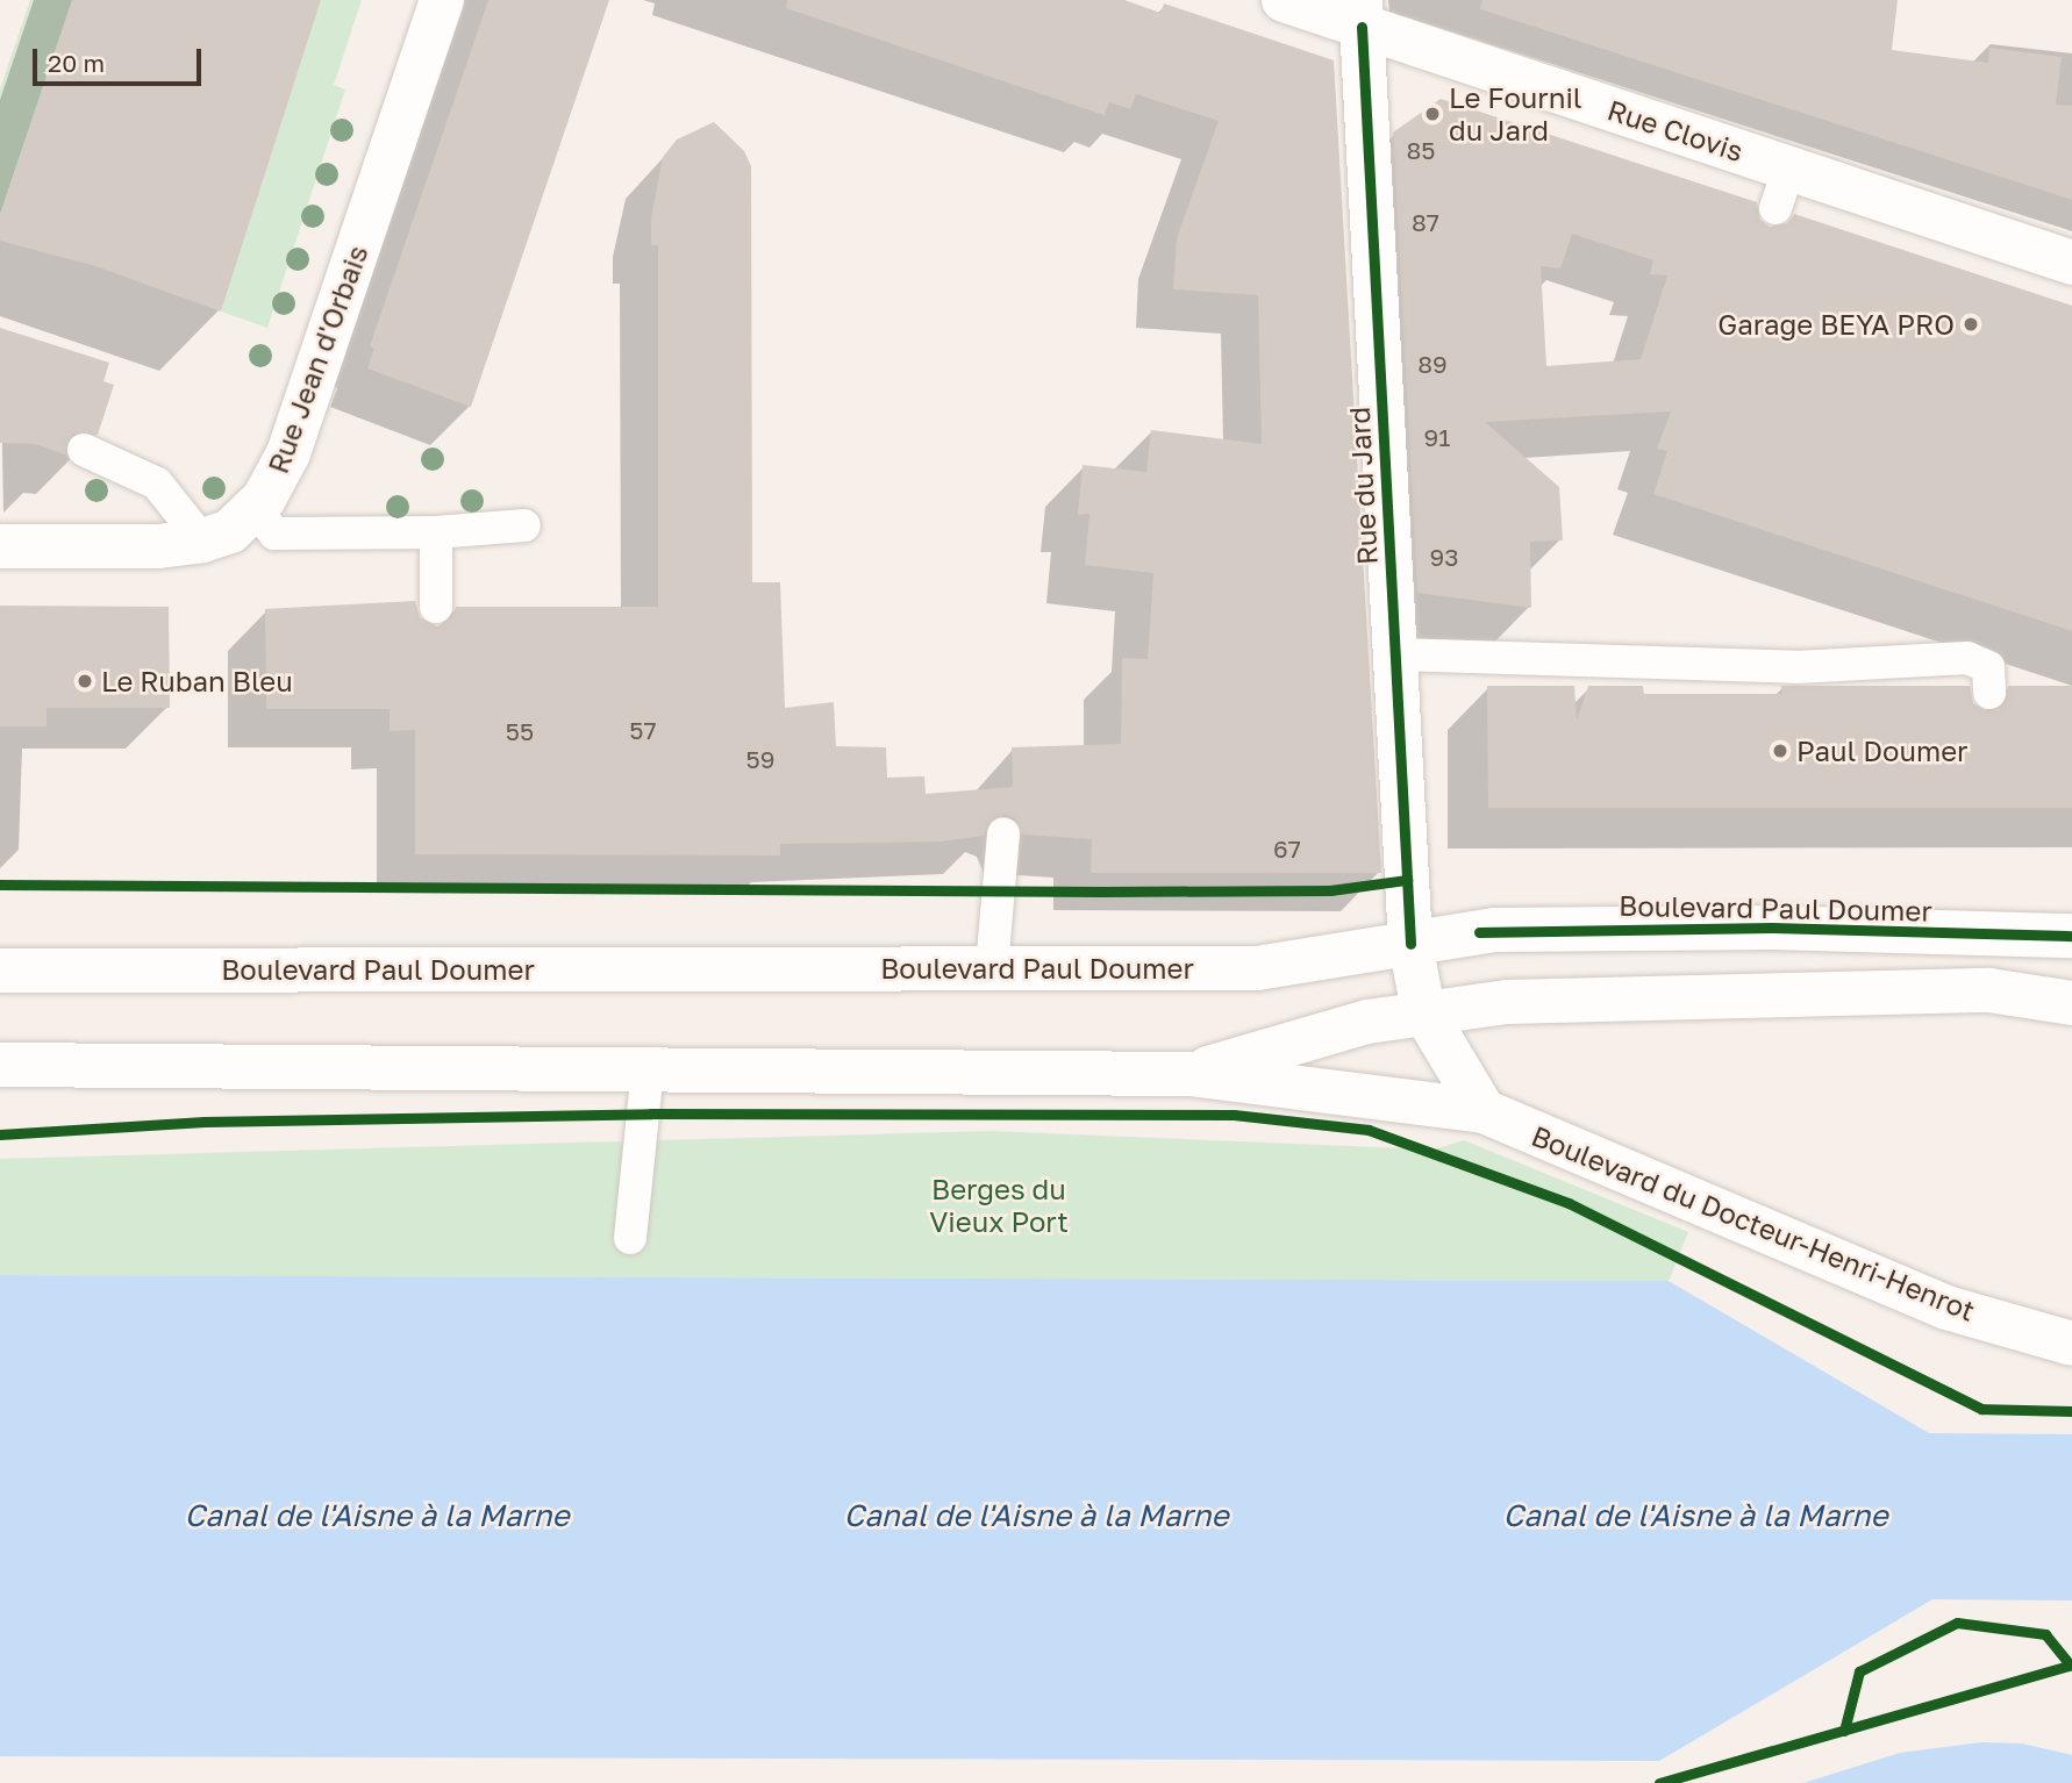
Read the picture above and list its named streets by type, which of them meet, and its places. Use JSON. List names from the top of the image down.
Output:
{
  "streets": {
    "main road": [
      "Rue Clovis",
      "Rue Jean d'Orbais",
      "Rue du Jard",
      "Boulevard Paul Doumer",
      "Boulevard du Docteur-Henri-Henrot"
    ]
  },
  "crossings": [
    ["Rue Clovis", "Rue du Jard"],
    ["Rue du Jard", "Boulevard Paul Doumer"],
    ["Rue du Jard", "Boulevard du Docteur-Henri-Henrot"]
  ],
  "water": ["Canal de l'Aisne à la Marne"],
  "parks": ["Berges du Vieux Port"],
  "places": [
    "Le Fournil du Jard",
    "Garage BEYA PRO",
    "Le Ruban Bleu",
    "Paul Doumer"
  ],
  "house_numbers": [
    "85",
    "87",
    "89",
    "91",
    "93",
    "57",
    "55",
    "59",
    "67"
  ],
  "scale_bar": "20 m"
}
